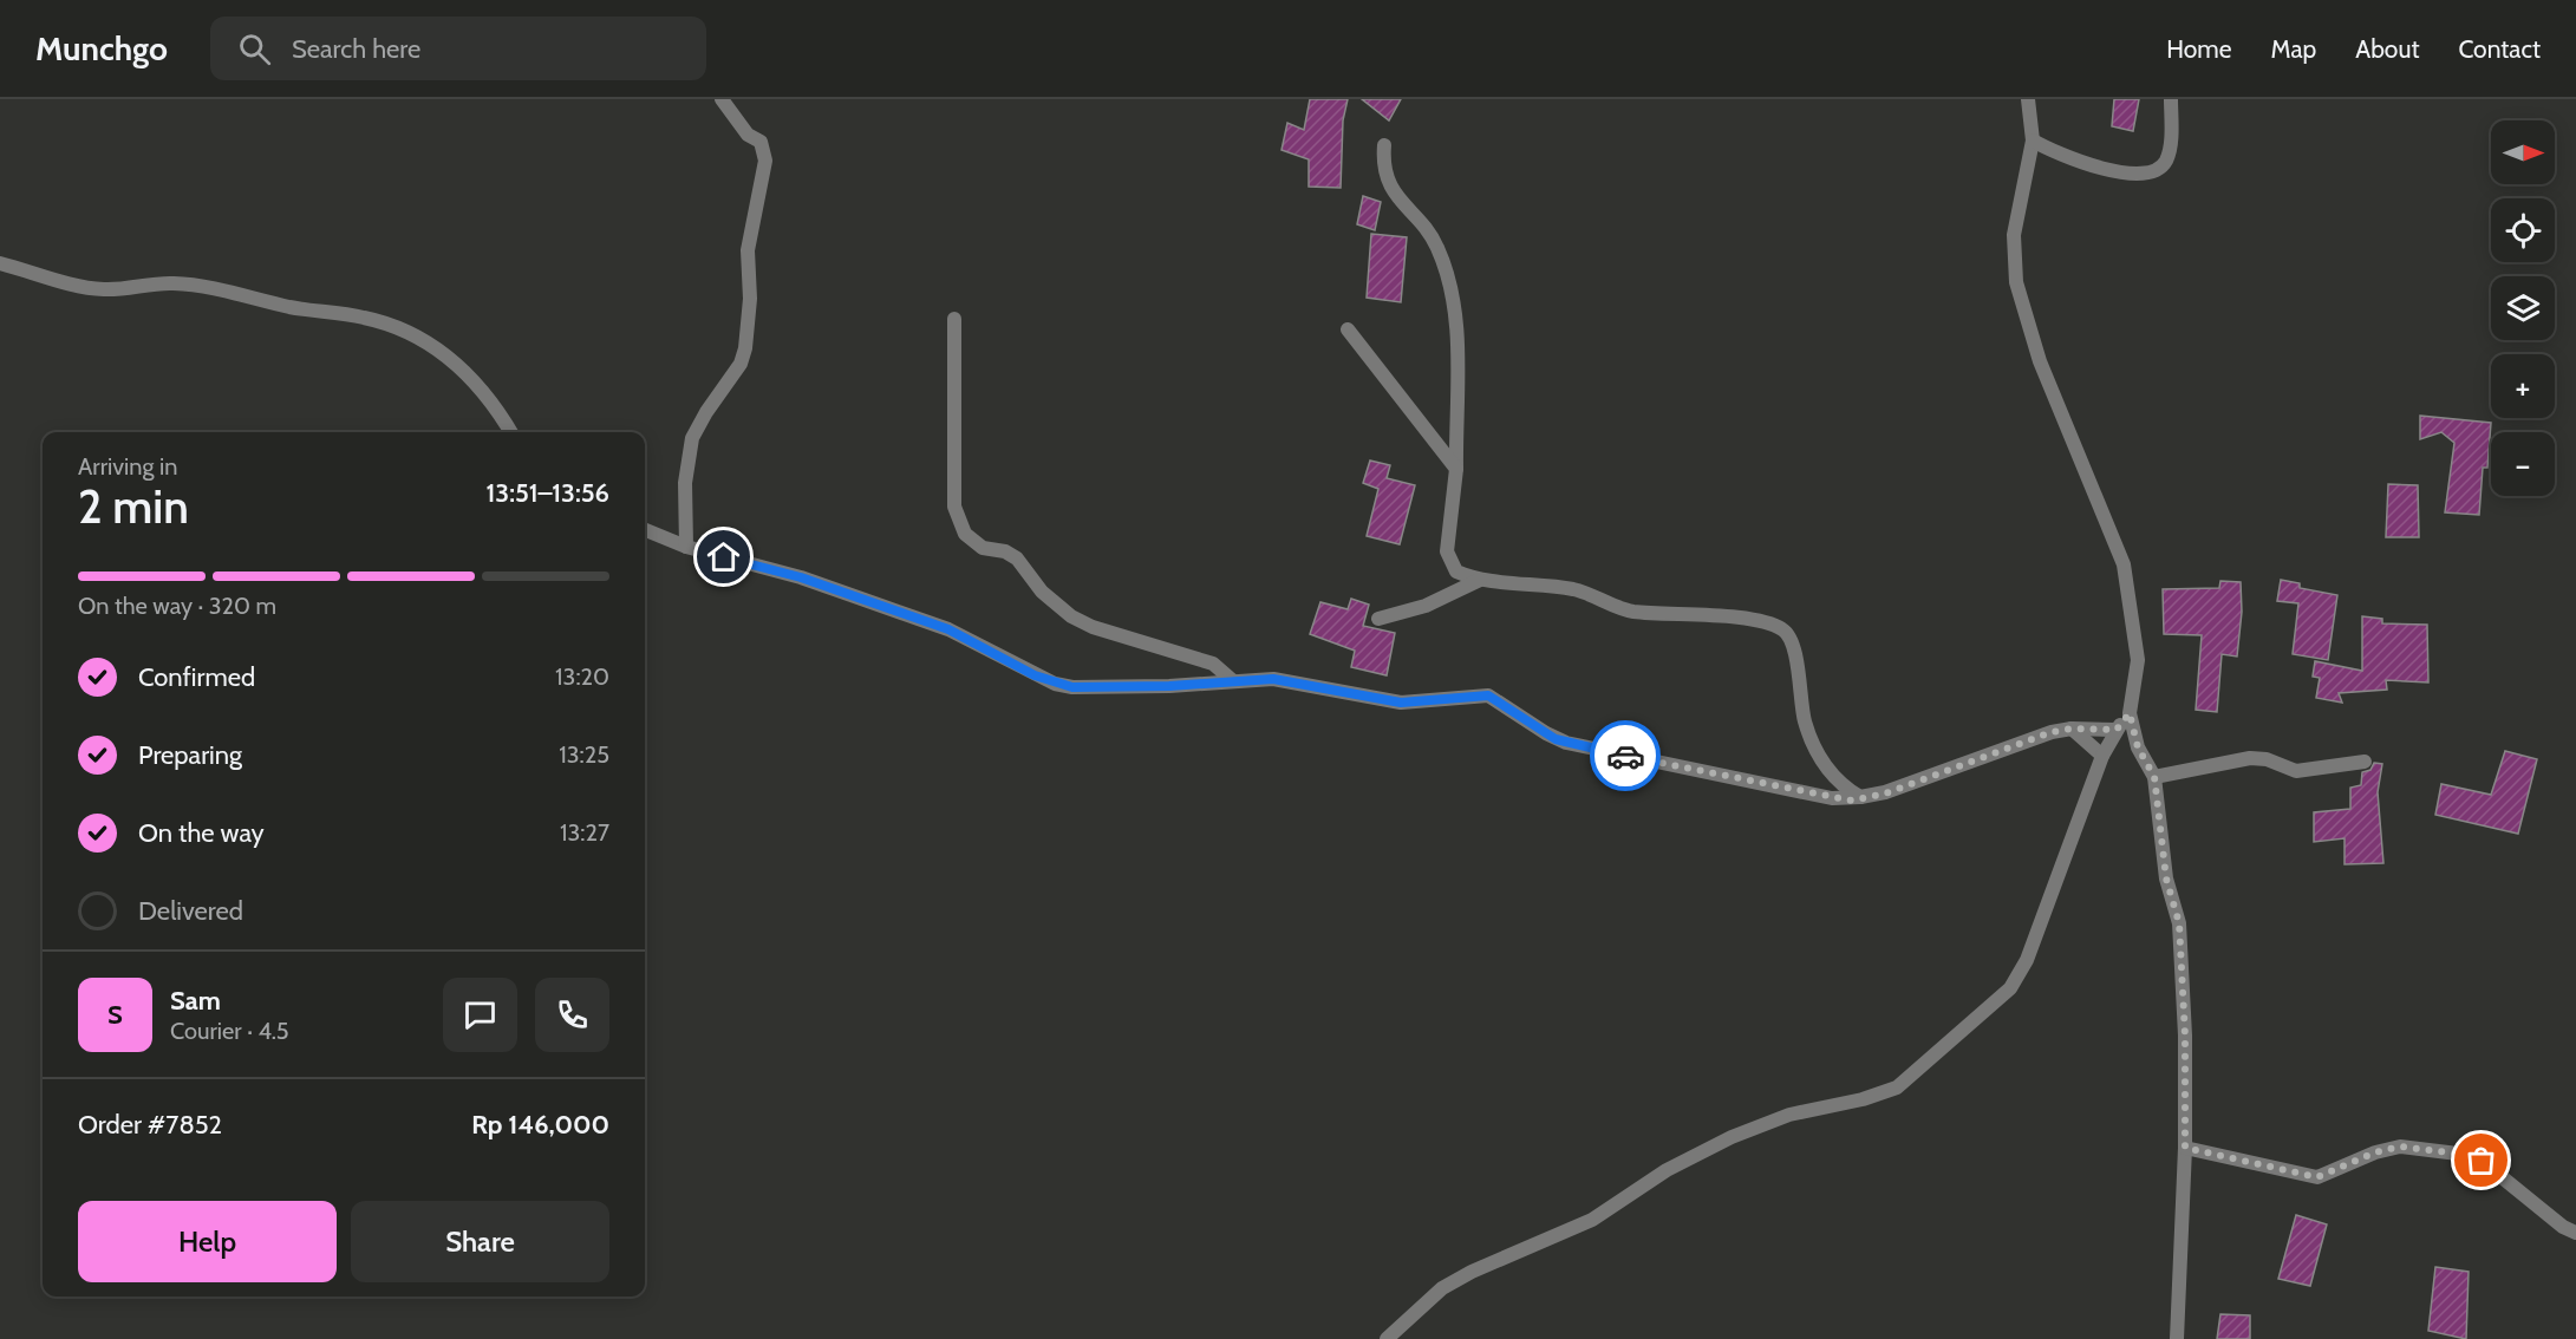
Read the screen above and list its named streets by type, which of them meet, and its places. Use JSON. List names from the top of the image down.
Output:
{
  "north": "right",
  "page": {
    "header": "Munchgo",
    "search": "Search here",
    "nav": [
      "Home",
      "Map",
      "About",
      "Contact"
    ],
    "map_buttons": ["+", "−"],
    "heading": ["2 min", "Arriving in", "13:51–13:56"],
    "panel": [
      "Sam",
      "Courier · 4.5",
      "Order #7852",
      "Rp 146,000"
    ],
    "bar": "On the way · 320 m",
    "list": [
      ["Confirmed", "13:20"],
      ["Preparing", "13:25"],
      ["On the way", "13:27"],
      "Delivered"
    ],
    "round": "S",
    "buttons": ["Help", "Share"]
  }
}
